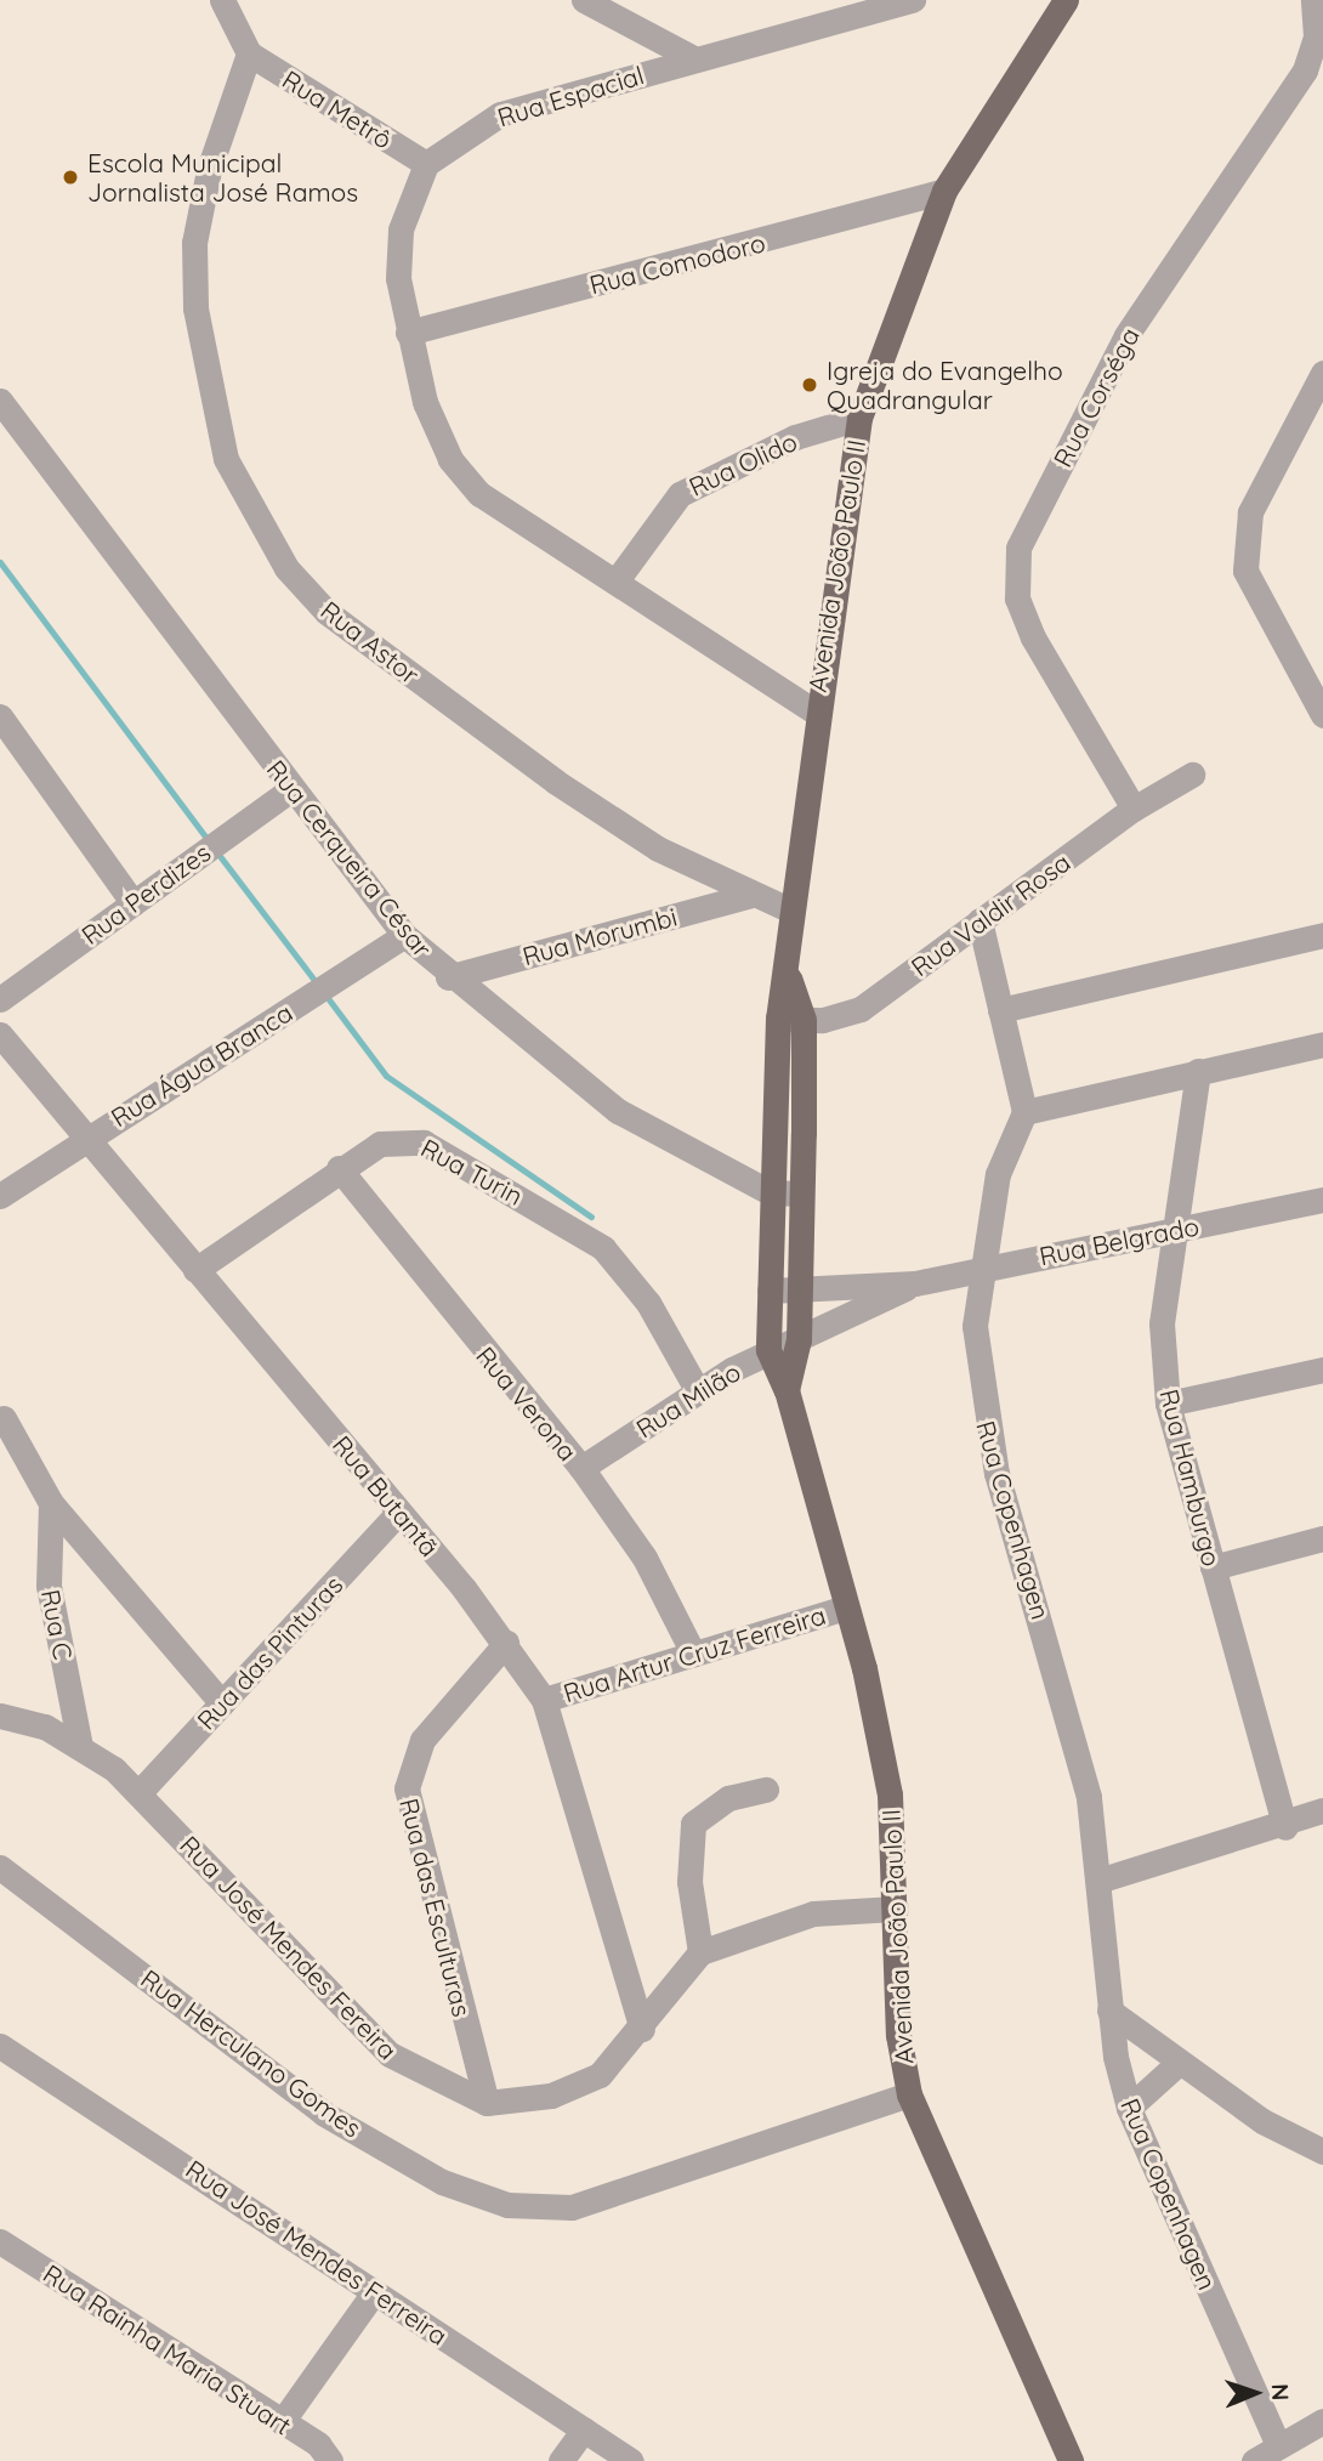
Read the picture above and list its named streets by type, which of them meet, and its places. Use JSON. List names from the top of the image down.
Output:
{
  "streets": {
    "main road": ["Avenida João Paulo II"],
    "street": [
      "Rua Espacial",
      "Rua Metrô",
      "Rua Comodoro",
      "Rua Corséga",
      "Rua Olido",
      "Rua Astor",
      "Rua Cerqueira César",
      "Rua Perdizes",
      "Rua Valdir Rosa",
      "Rua Morumbi",
      "Rua Água Branca",
      "Rua Turin",
      "Rua Belgrado",
      "Rua Milão",
      "Rua Verona",
      "Rua Hamburgo",
      "Rua Butantã",
      "Rua Copenhagen",
      "Rua C",
      "Rua das Pinturas",
      "Rua Artur Cruz Ferreira",
      "Rua das Esculturas",
      "Rua José Mendes Fereira",
      "Rua Herculano Gomes",
      "Rua José Mendes Ferreira",
      "Rua Rainha Maria Stuart"
    ]
  },
  "crossings": [
    ["Rua Espacial", "Rua Metrô"],
    ["Rua Metrô", "Rua Astor"],
    ["Rua Comodoro", "Avenida João Paulo II"],
    ["Rua Corséga", "Rua Valdir Rosa"],
    ["Rua Olido", "Avenida João Paulo II"],
    ["Avenida João Paulo II", "Rua Astor"],
    ["Avenida João Paulo II", "Rua Cerqueira César"],
    ["Avenida João Paulo II", "Rua Valdir Rosa"],
    ["Avenida João Paulo II", "Rua Belgrado"],
    ["Avenida João Paulo II", "Rua Milão"],
    ["Avenida João Paulo II", "Rua Artur Cruz Ferreira"],
    ["Avenida João Paulo II", "Rua Herculano Gomes"],
    ["Rua Astor", "Rua Morumbi"],
    ["Rua Cerqueira César", "Rua Perdizes"],
    ["Rua Cerqueira César", "Rua Morumbi"],
    ["Rua Cerqueira César", "Rua Água Branca"],
    ["Rua Água Branca", "Rua Butantã"],
    ["Rua Turin", "Rua Milão"],
    ["Rua Turin", "Rua Verona"],
    ["Rua Turin", "Rua Butantã"],
    ["Rua Belgrado", "Rua Milão"],
    ["Rua Belgrado", "Rua Hamburgo"],
    ["Rua Belgrado", "Rua Copenhagen"],
    ["Rua Milão", "Rua Verona"],
    ["Rua Verona", "Rua Artur Cruz Ferreira"],
    ["Rua Butantã", "Rua das Pinturas"],
    ["Rua Butantã", "Rua Artur Cruz Ferreira"],
    ["Rua Butantã", "Rua das Esculturas"],
    ["Rua C", "Rua José Mendes Fereira"],
    ["Rua das Pinturas", "Rua José Mendes Fereira"],
    ["Rua das Esculturas", "Rua José Mendes Fereira"]
  ],
  "places": ["Escola Municipal Jornalista José Ramos", "Igreja do Evangelho Quadrangular"],
  "north": "right"
}
